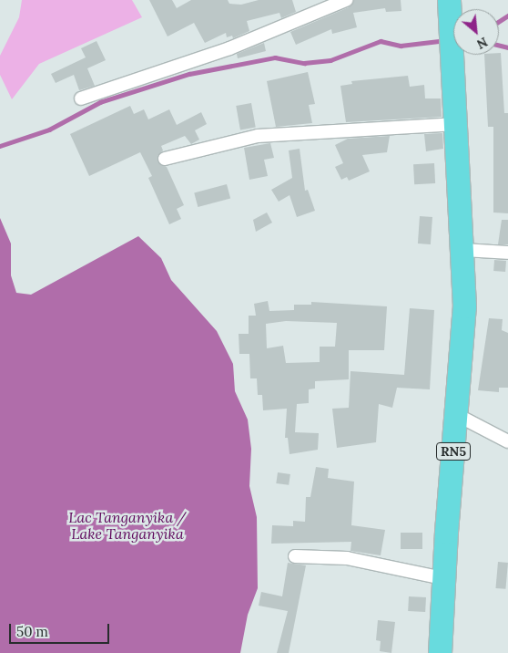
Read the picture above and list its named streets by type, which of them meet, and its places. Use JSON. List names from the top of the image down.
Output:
{
  "streets": {
    "highway": ["RN5"]
  },
  "water": ["Lac Tanganyika / Lake Tanganyika"],
  "scale_bar": "50 m",
  "north": "bottom right"
}
